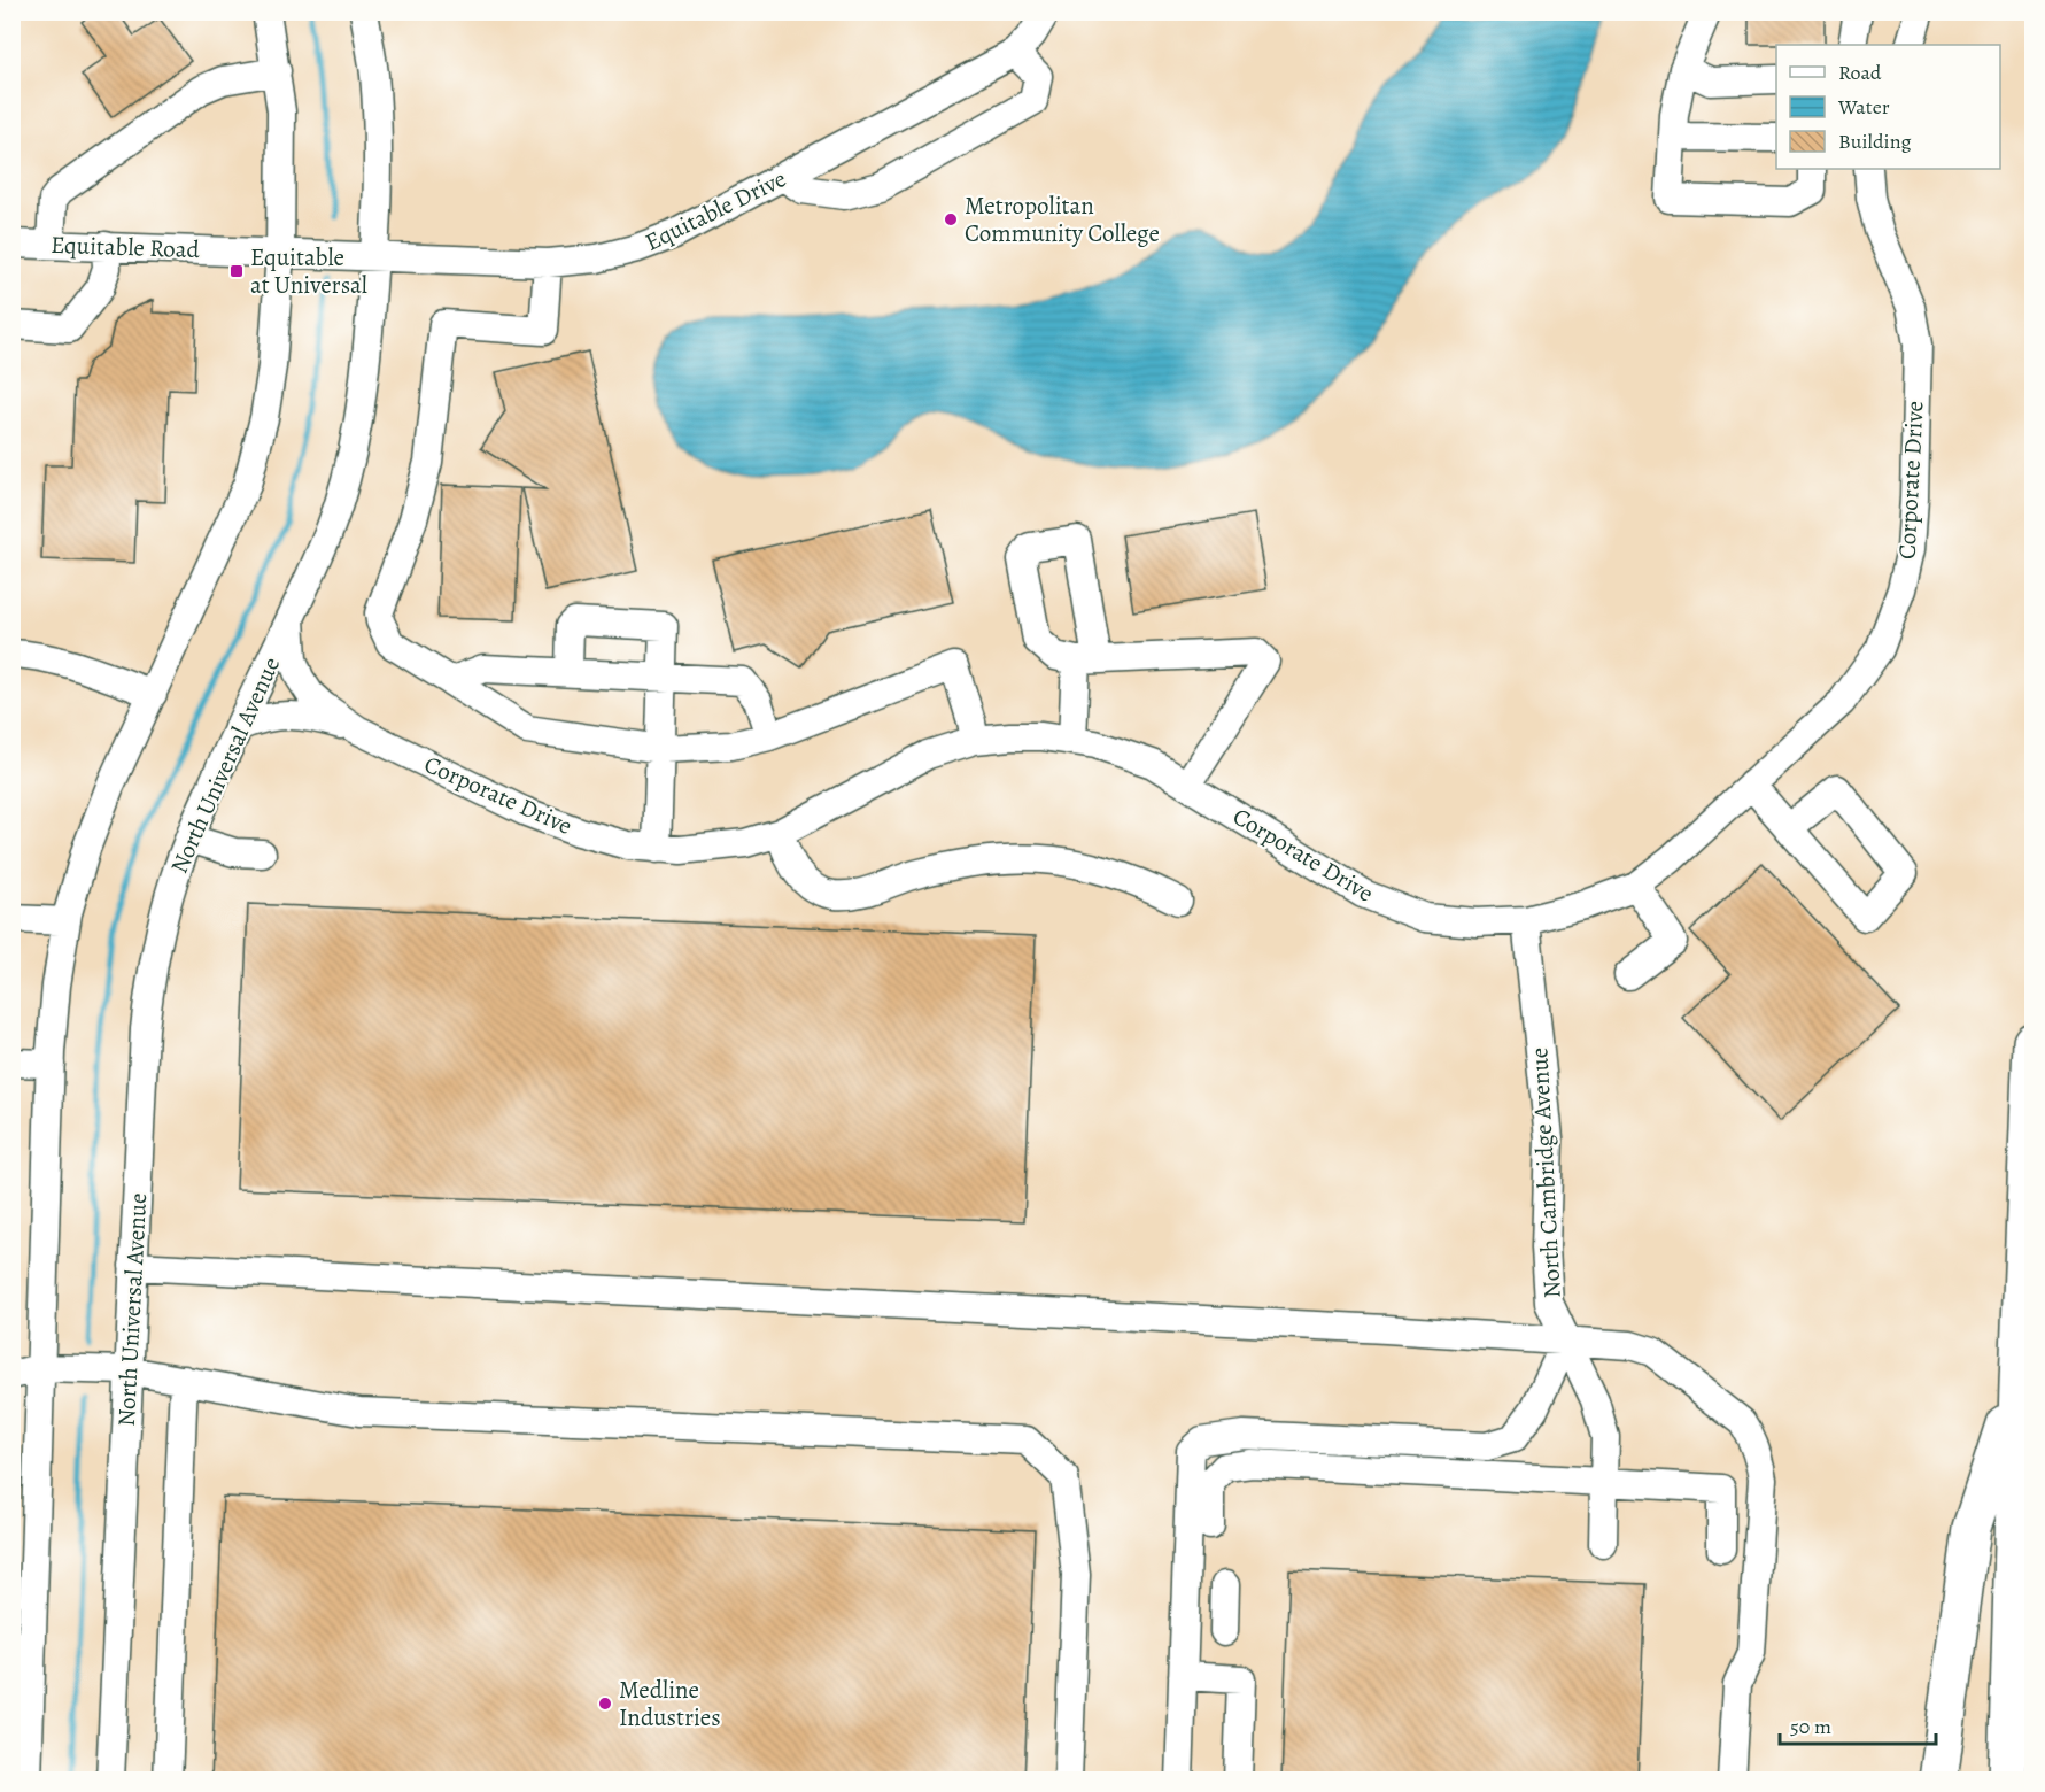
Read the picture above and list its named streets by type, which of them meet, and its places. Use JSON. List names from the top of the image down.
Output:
{
  "streets": {
    "street": [
      "Equitable Drive",
      "Equitable Road",
      "Corporate Drive",
      "North Universal Avenue",
      "North Cambridge Avenue"
    ]
  },
  "crossings": [
    ["Equitable Drive", "Equitable Road"],
    ["Equitable Drive", "North Universal Avenue"],
    ["Corporate Drive", "North Universal Avenue"],
    ["Corporate Drive", "North Cambridge Avenue"]
  ],
  "places": {
    "other": ["Metropolitan Community College", "Medline Industries"],
    "transit": ["Equitable at Universal"]
  },
  "legend": ["Road", "Water", "Building"],
  "scale_bar": "50 m"
}
